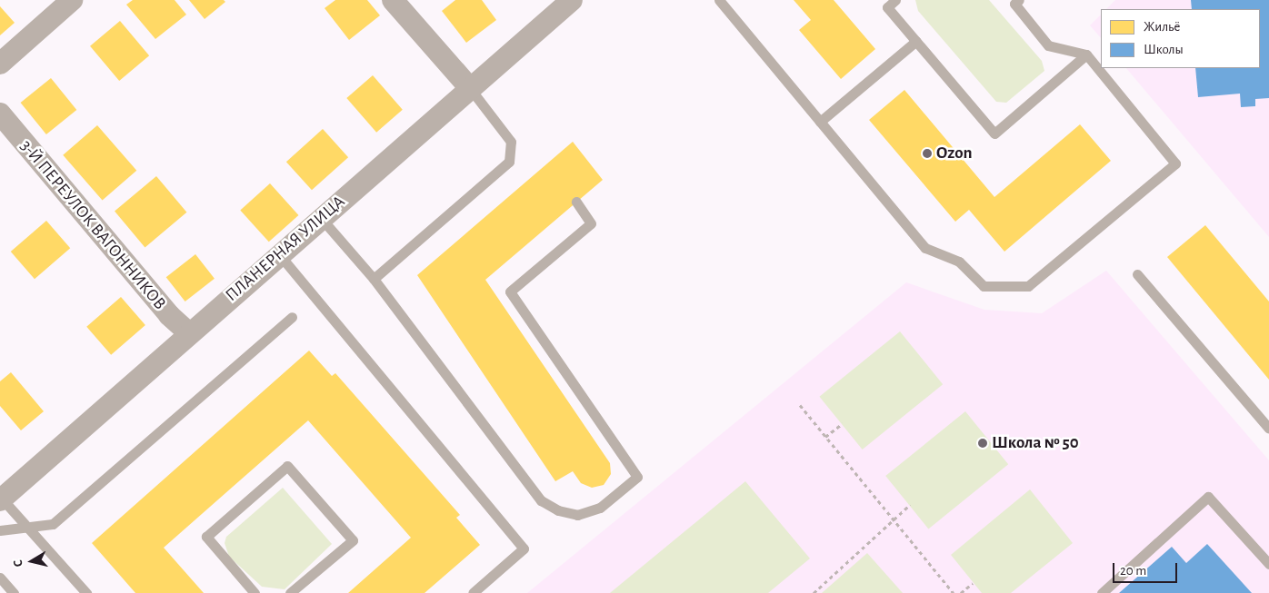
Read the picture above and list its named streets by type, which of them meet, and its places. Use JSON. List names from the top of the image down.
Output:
{
  "streets": {
    "street": ["3-Й ПЕРЕУЛОК ВАГОННИКОВ", "ПЛАНЕРНАЯ УЛИЦА"]
  },
  "crossings": [
    ["3-Й ПЕРЕУЛОК ВАГОННИКОВ", "ПЛАНЕРНАЯ УЛИЦА"]
  ],
  "places": ["Ozon", "Школа № 50"],
  "legend": ["Жильё", "Школы"],
  "scale_bar": "20 m",
  "north": "left"
}
